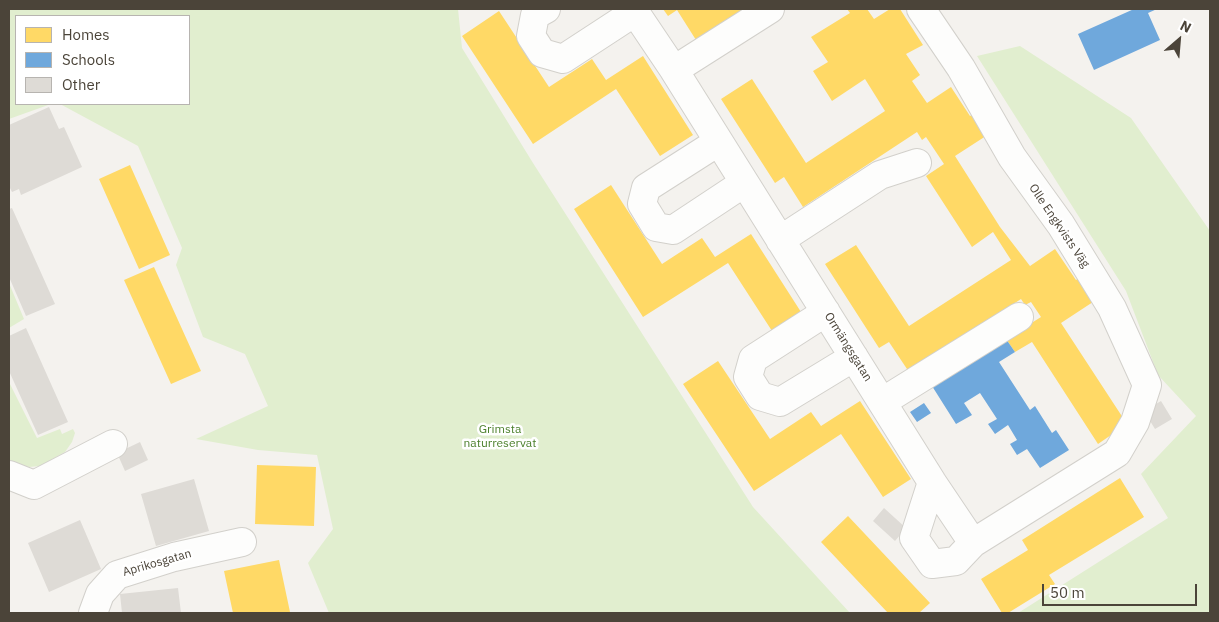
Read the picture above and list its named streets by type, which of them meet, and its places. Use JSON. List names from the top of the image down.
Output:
{
  "streets": {
    "street": ["Olle Engkvists Väg", "Ormängsgatan", "Aprikosgatan"]
  },
  "crossings": [
    ["Olle Engkvists Väg", "Ormängsgatan"]
  ],
  "parks": ["Grimsta naturreservat"],
  "legend": ["Homes", "Schools", "Other"],
  "scale_bar": "50 m",
  "north": "top right"
}
